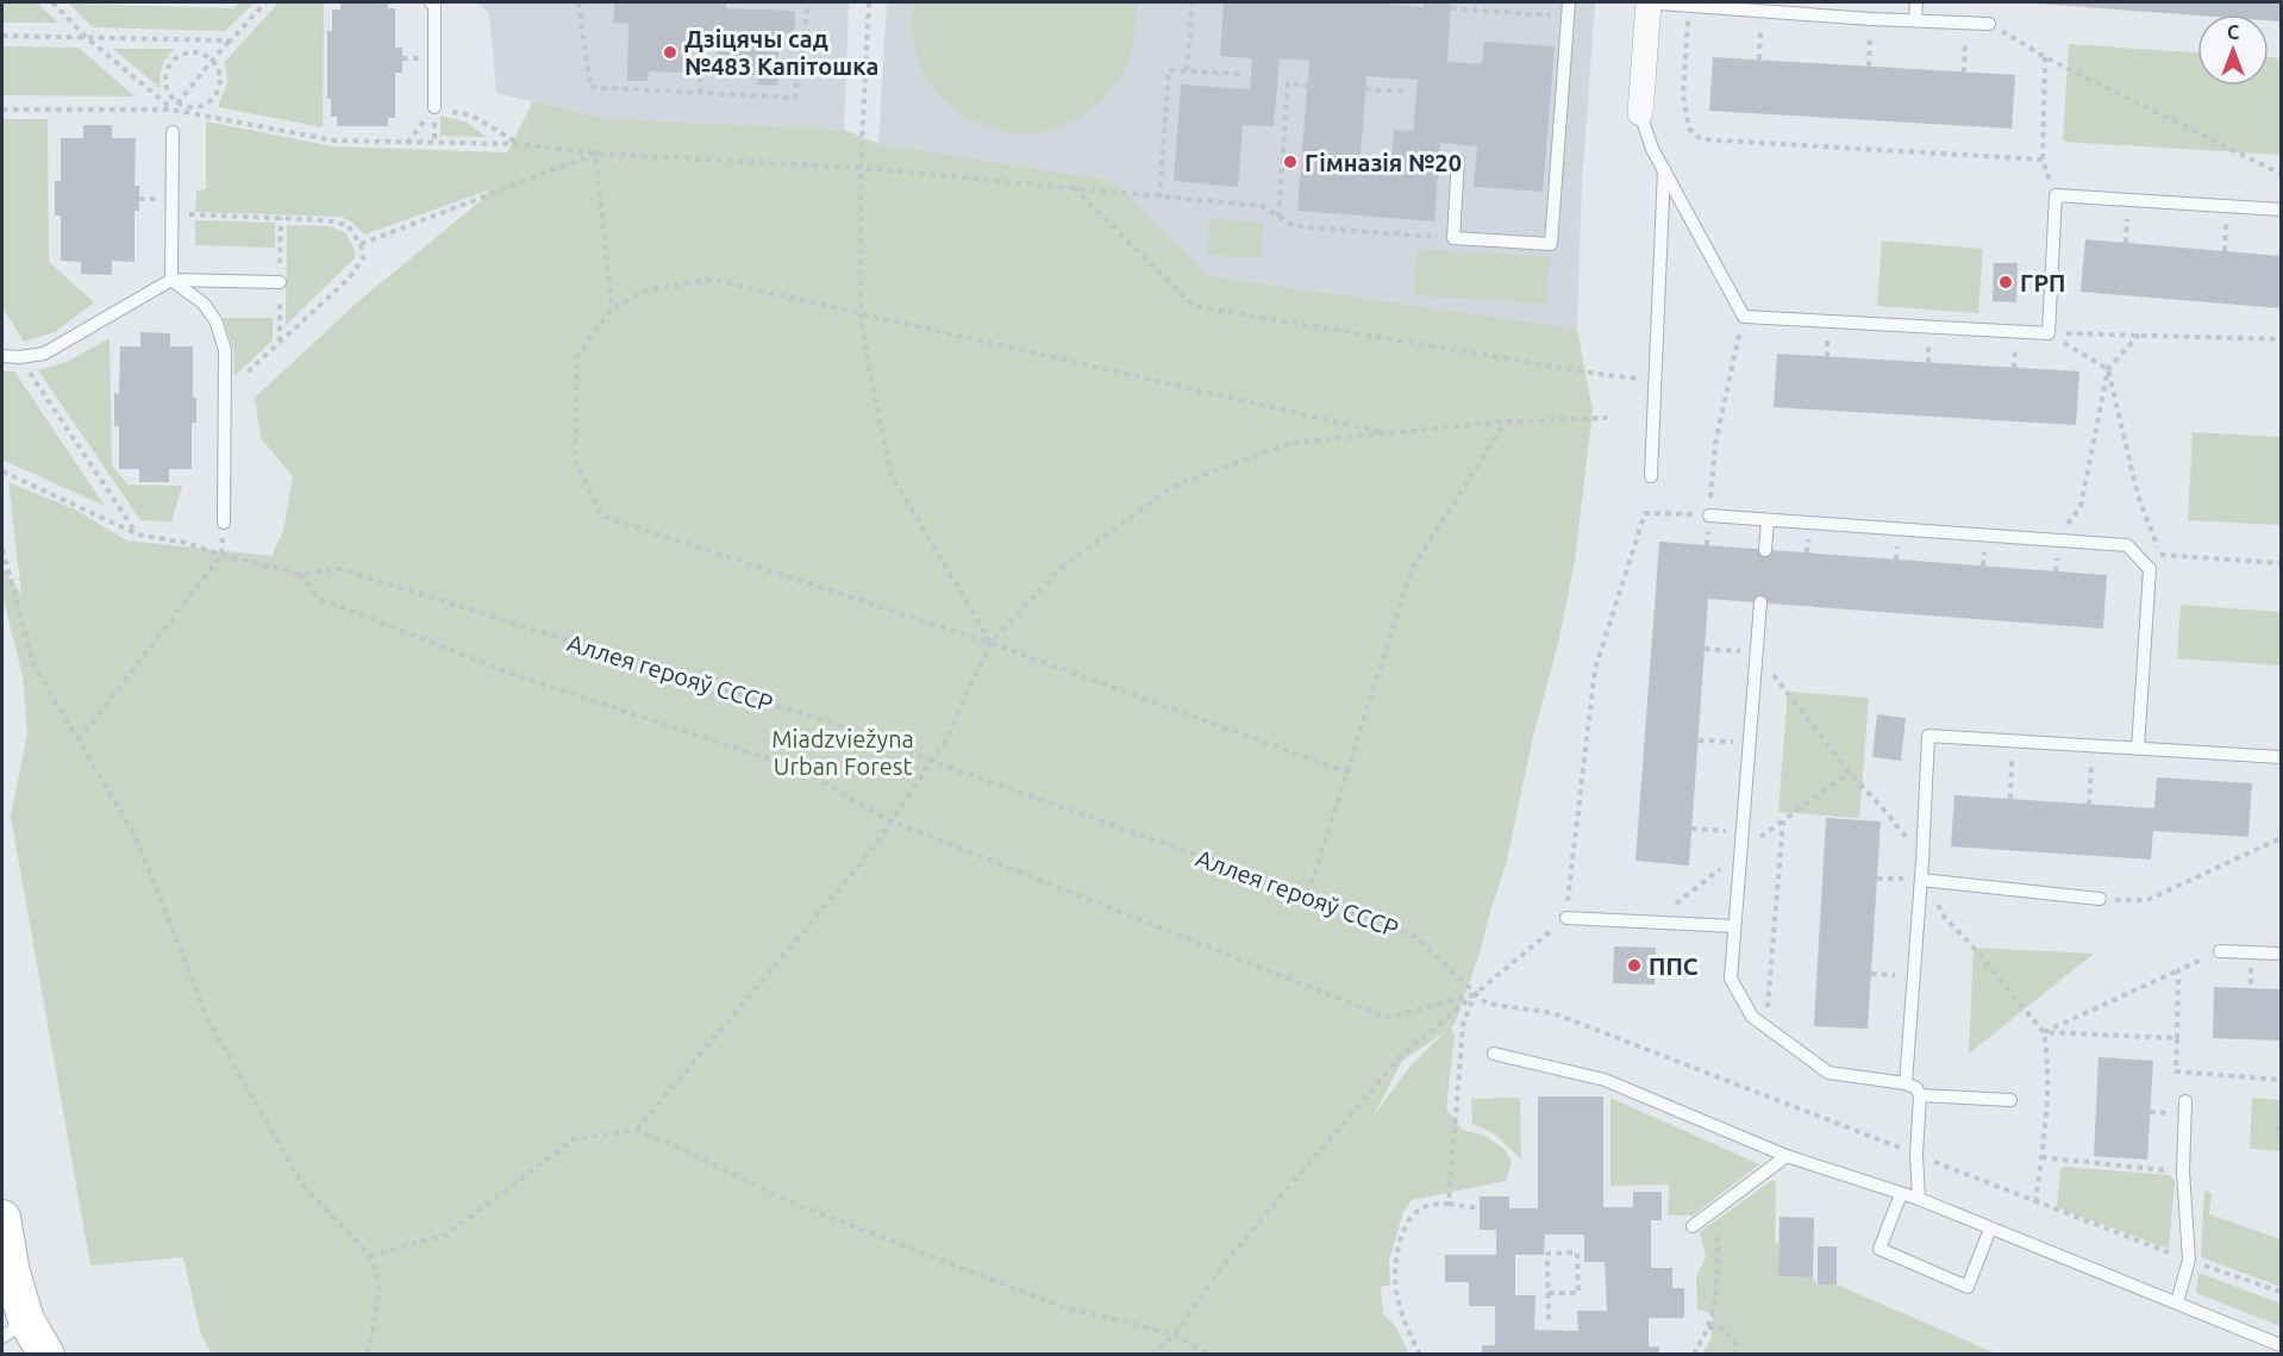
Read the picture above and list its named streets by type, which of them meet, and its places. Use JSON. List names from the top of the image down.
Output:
{
  "streets": {
    "path": ["Аллея герояў СССР"]
  },
  "parks": ["Miadzviežyna Urban Forest"],
  "places": [
    "Дзіцячы сад №483 Капітошка",
    "Гімназія №20",
    "ГРП",
    "ППС"
  ],
  "north": "top"
}
